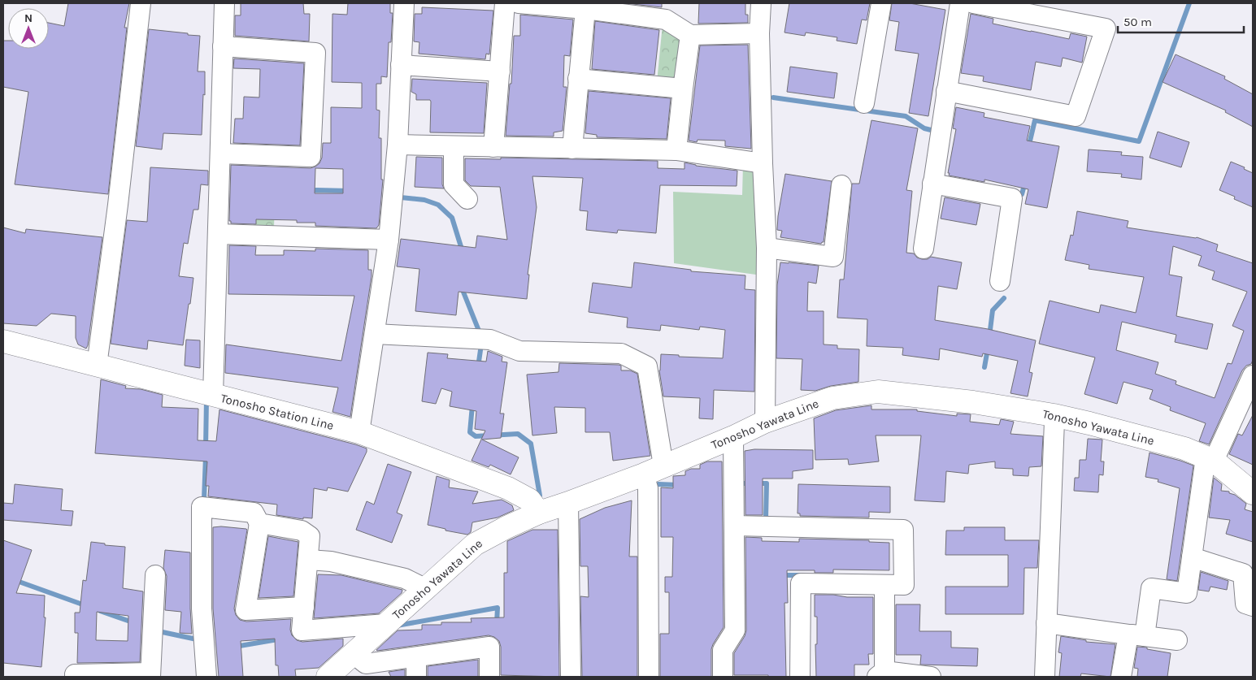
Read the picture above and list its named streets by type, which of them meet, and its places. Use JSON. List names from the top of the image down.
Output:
{
  "streets": {
    "main road": ["Tonosho Station Line", "Tonosho Yawata Line"]
  },
  "crossings": [
    ["Tonosho Station Line", "Tonosho Yawata Line"]
  ],
  "scale_bar": "50 m",
  "north": "top"
}
